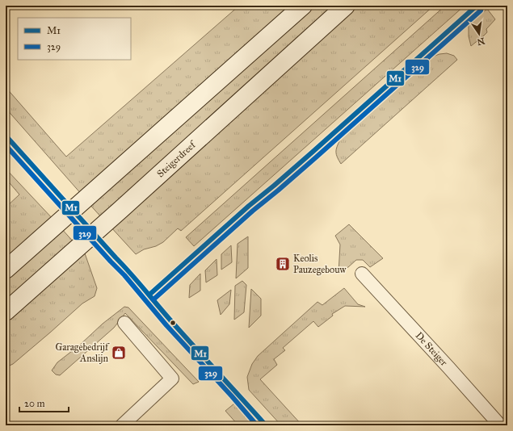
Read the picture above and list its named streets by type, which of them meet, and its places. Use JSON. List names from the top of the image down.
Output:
{
  "streets": {
    "main road": ["Steigerdreef"],
    "street": ["De Steiger"]
  },
  "places": {
    "building": ["Keolis Pauzegebouw"],
    "shop": ["Garagebedrijf Anslijn"]
  },
  "lines": ["transit line M1", "transit line 329"],
  "legend": ["M1", "329"],
  "scale_bar": "20 m",
  "north": "bottom"
}
